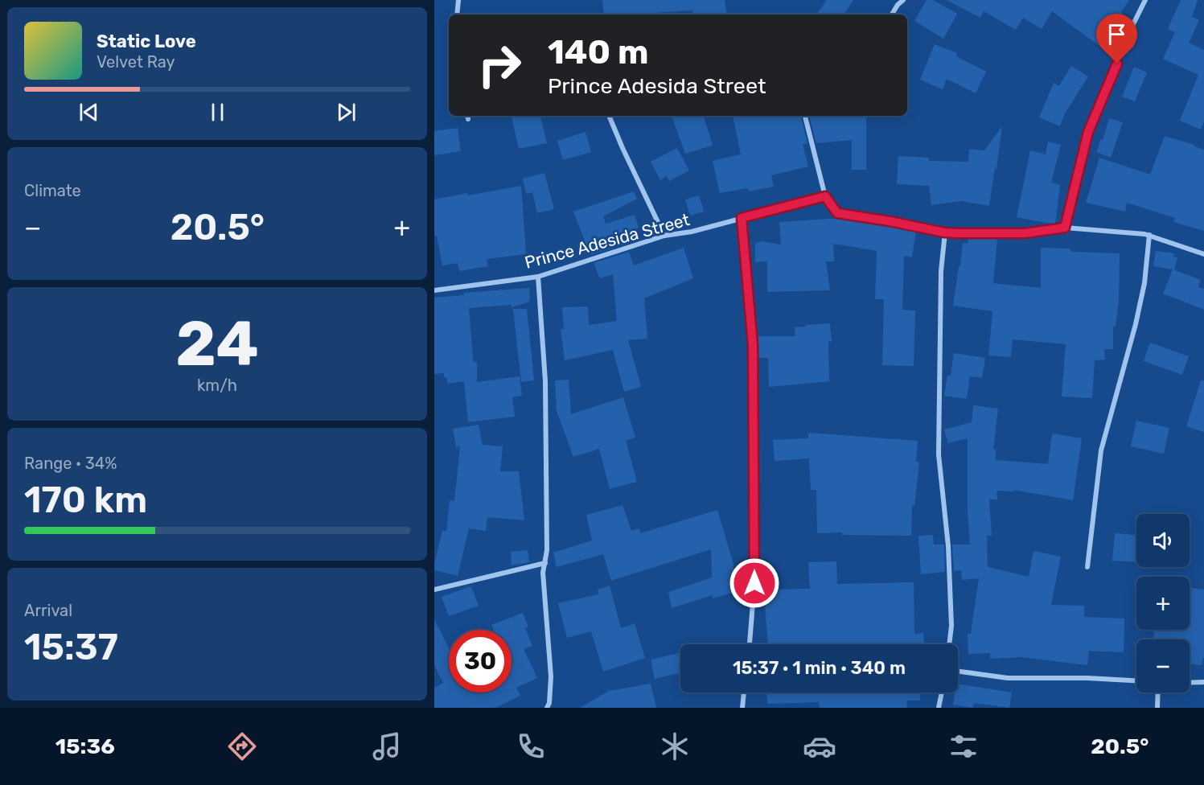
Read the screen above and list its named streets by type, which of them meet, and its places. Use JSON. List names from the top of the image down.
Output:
{
  "streets": {
    "street": ["Prince Adesida Street"]
  },
  "page": {
    "turn": ["140 m", "Prince Adesida Street"],
    "song": ["Static Love", "Velvet Ray"],
    "tile": [
      "Climate",
      ["24", "km/h"],
      ["Range · 34%", "170 km"],
      ["Arrival", "15:37"]
    ],
    "heat": ["−", "20.5°", "+"],
    "map_buttons": ["+", "−"],
    "limit": "30",
    "trip": "15:37 · 1 min · 340 m",
    "tabs": ["15:36", "20.5°"]
  }
}
